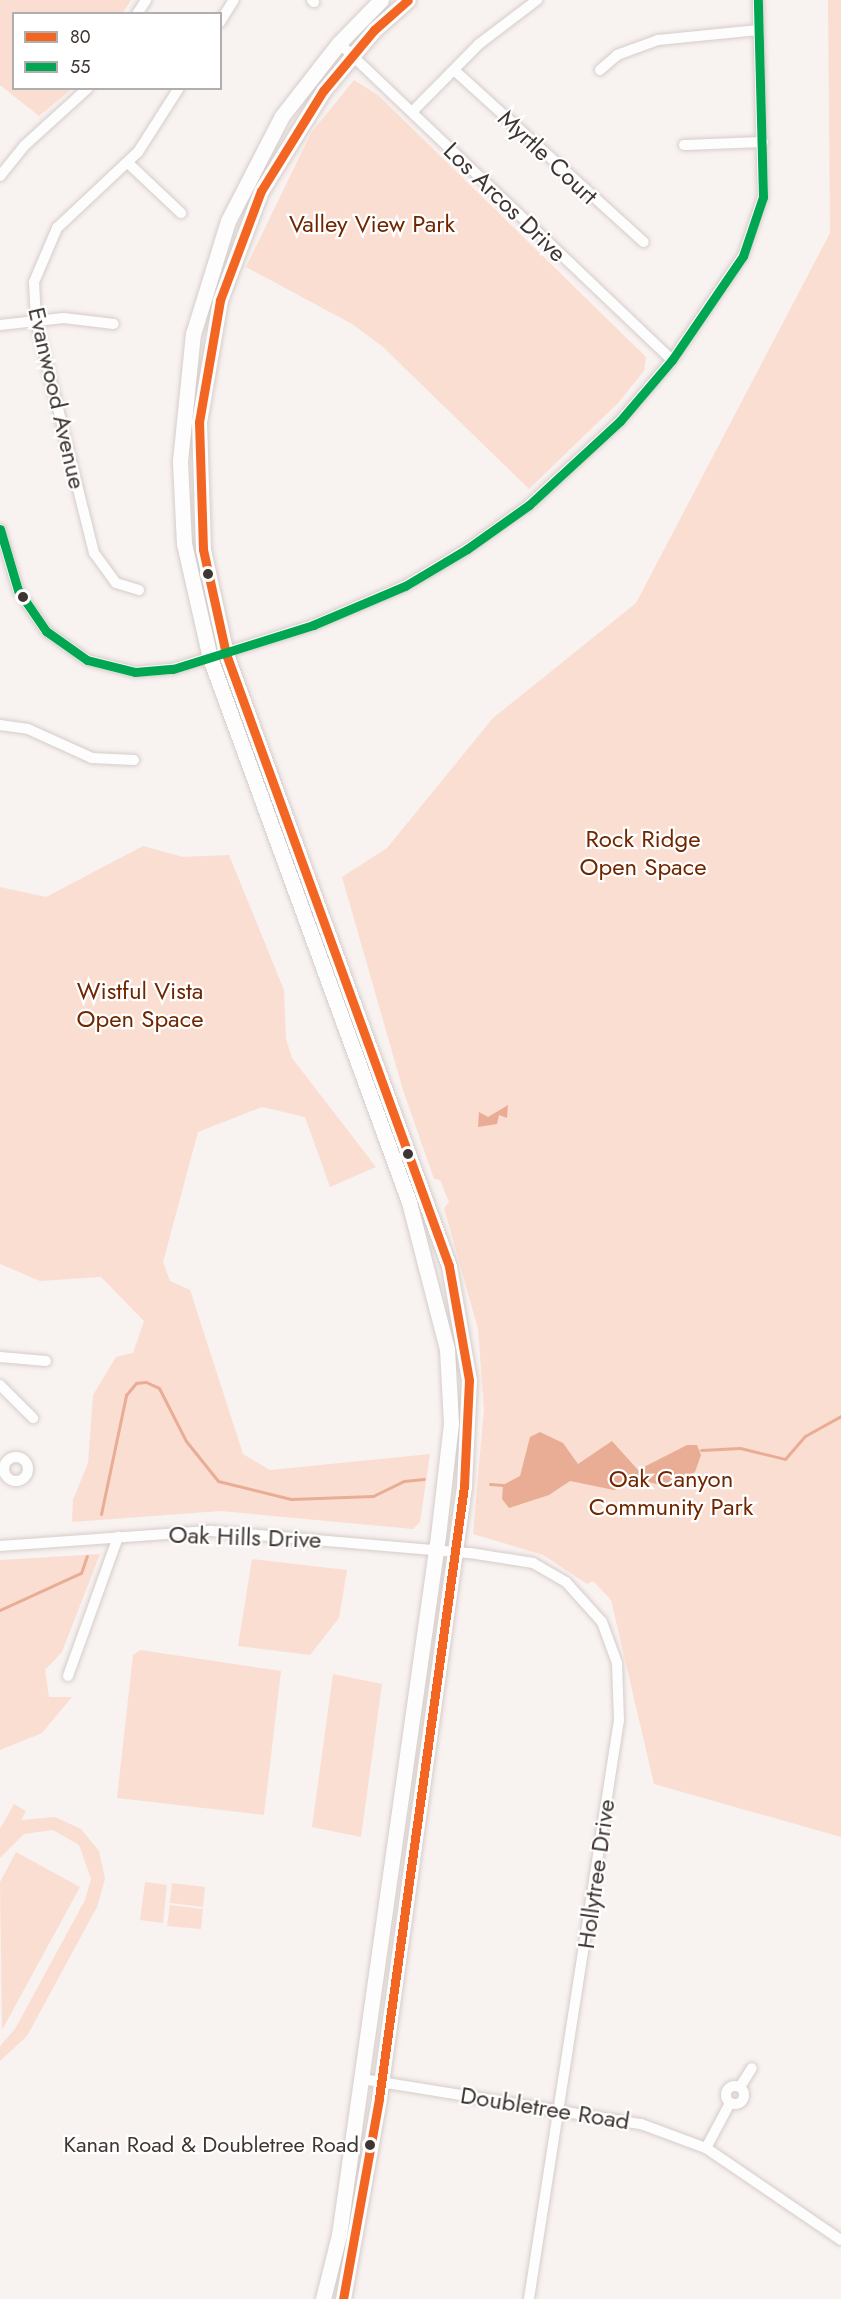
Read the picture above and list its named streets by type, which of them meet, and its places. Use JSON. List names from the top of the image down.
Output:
{
  "streets": {
    "street": [
      "Myrtle Court",
      "Los Arcos Drive",
      "Evanwood Avenue",
      "Oak Hills Drive",
      "Hollytree Drive",
      "Doubletree Road"
    ]
  },
  "crossings": [
    ["Oak Hills Drive", "Hollytree Drive"],
    ["Hollytree Drive", "Doubletree Road"]
  ],
  "parks": [
    "Valley View Park",
    "Rock Ridge Open Space",
    "Wistful Vista Open Space",
    "Oak Canyon Community Park"
  ],
  "places": ["Kanan Road & Doubletree Road"],
  "lines": ["transit line 80", "transit line 55"],
  "legend": ["80", "55"]
}
